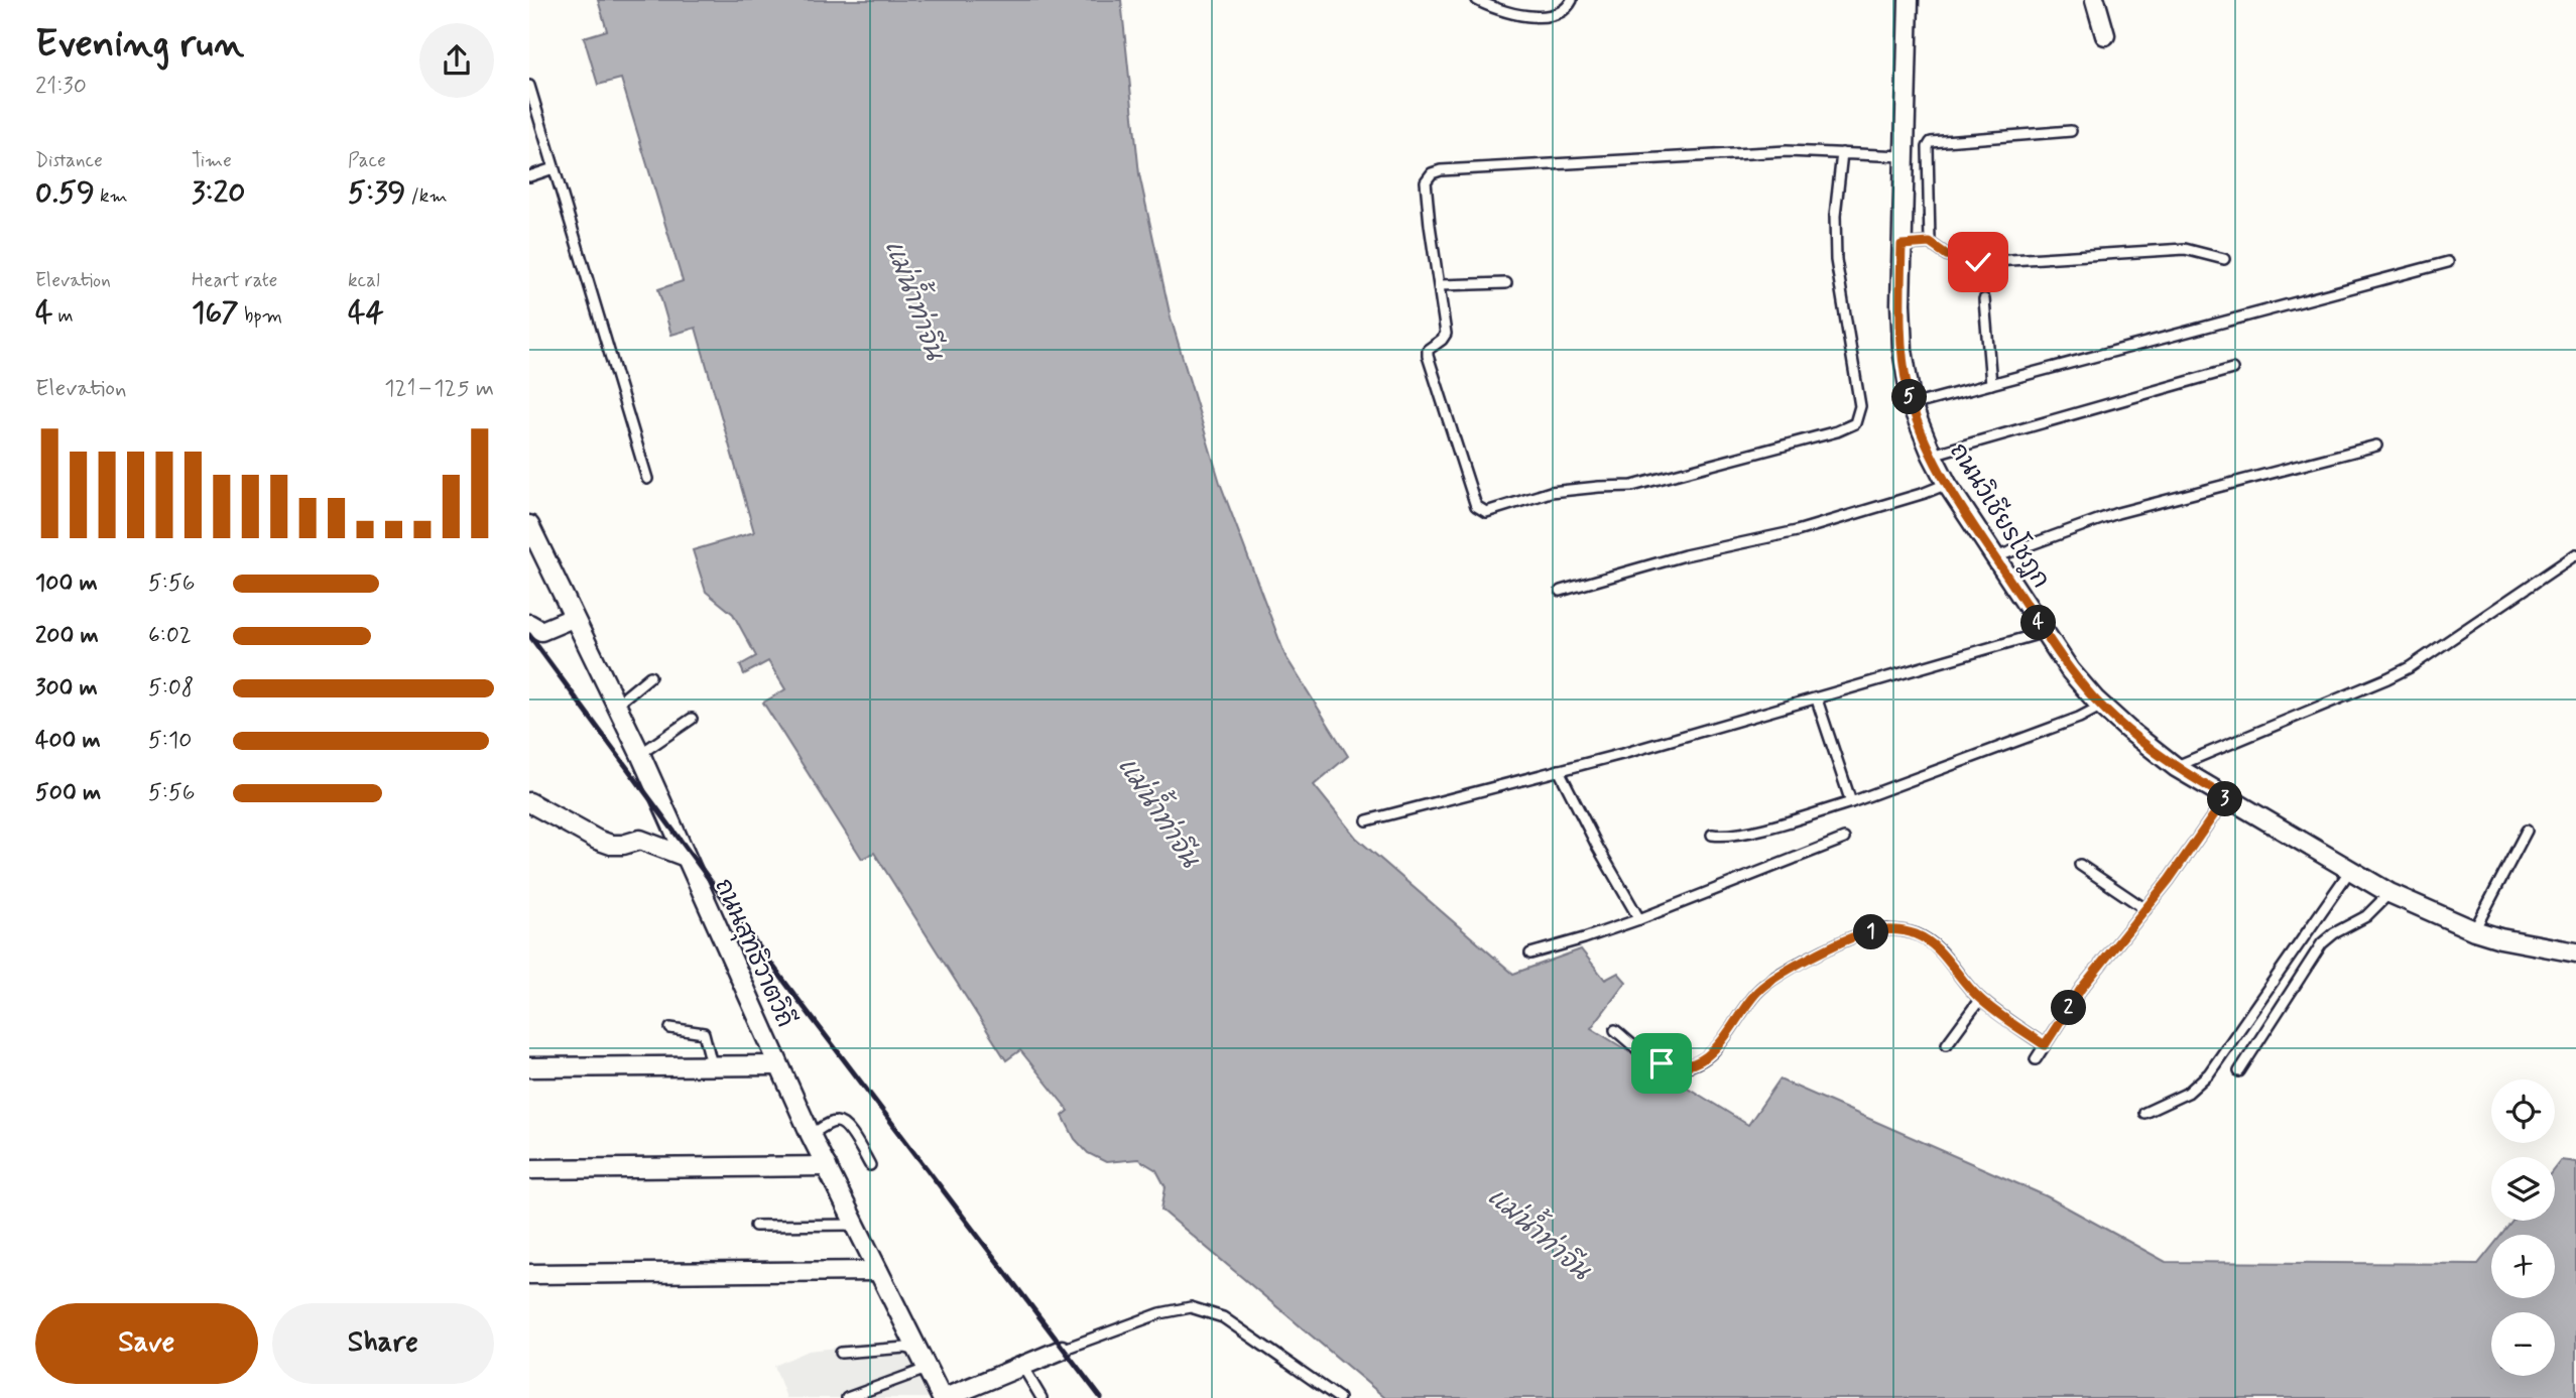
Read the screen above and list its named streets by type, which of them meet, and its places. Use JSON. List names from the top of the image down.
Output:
{
  "streets": {
    "street": ["ถนนวิเชียรโชฎก", "ถนนสุทธิวาตวิถี"]
  },
  "water": ["แม่น้ำท่าจีน"],
  "page": {
    "heading": ["Evening run", "21:30"],
    "stats": [
      ["Distance", "0.59 km"],
      ["Time", "3:20"],
      ["Pace", "5:39 /km"],
      ["Elevation", "4 m"],
      ["Heart rate", "167 bpm"],
      ["kcal", "44"]
    ],
    "chart": ["Elevation", "121–125 m"],
    "pins": [
      "5",
      "4",
      "3",
      "1",
      "2"
    ],
    "list": [
      {
        "name": "100 m",
        "note": "5:56"
      },
      {
        "name": "200 m",
        "note": "6:02"
      },
      {
        "name": "300 m",
        "note": "5:08"
      },
      {
        "name": "400 m",
        "note": "5:10"
      },
      {
        "name": "500 m",
        "note": "5:56"
      }
    ],
    "map_buttons": ["+", "−"],
    "buttons": ["Save", "Share"]
  }
}
